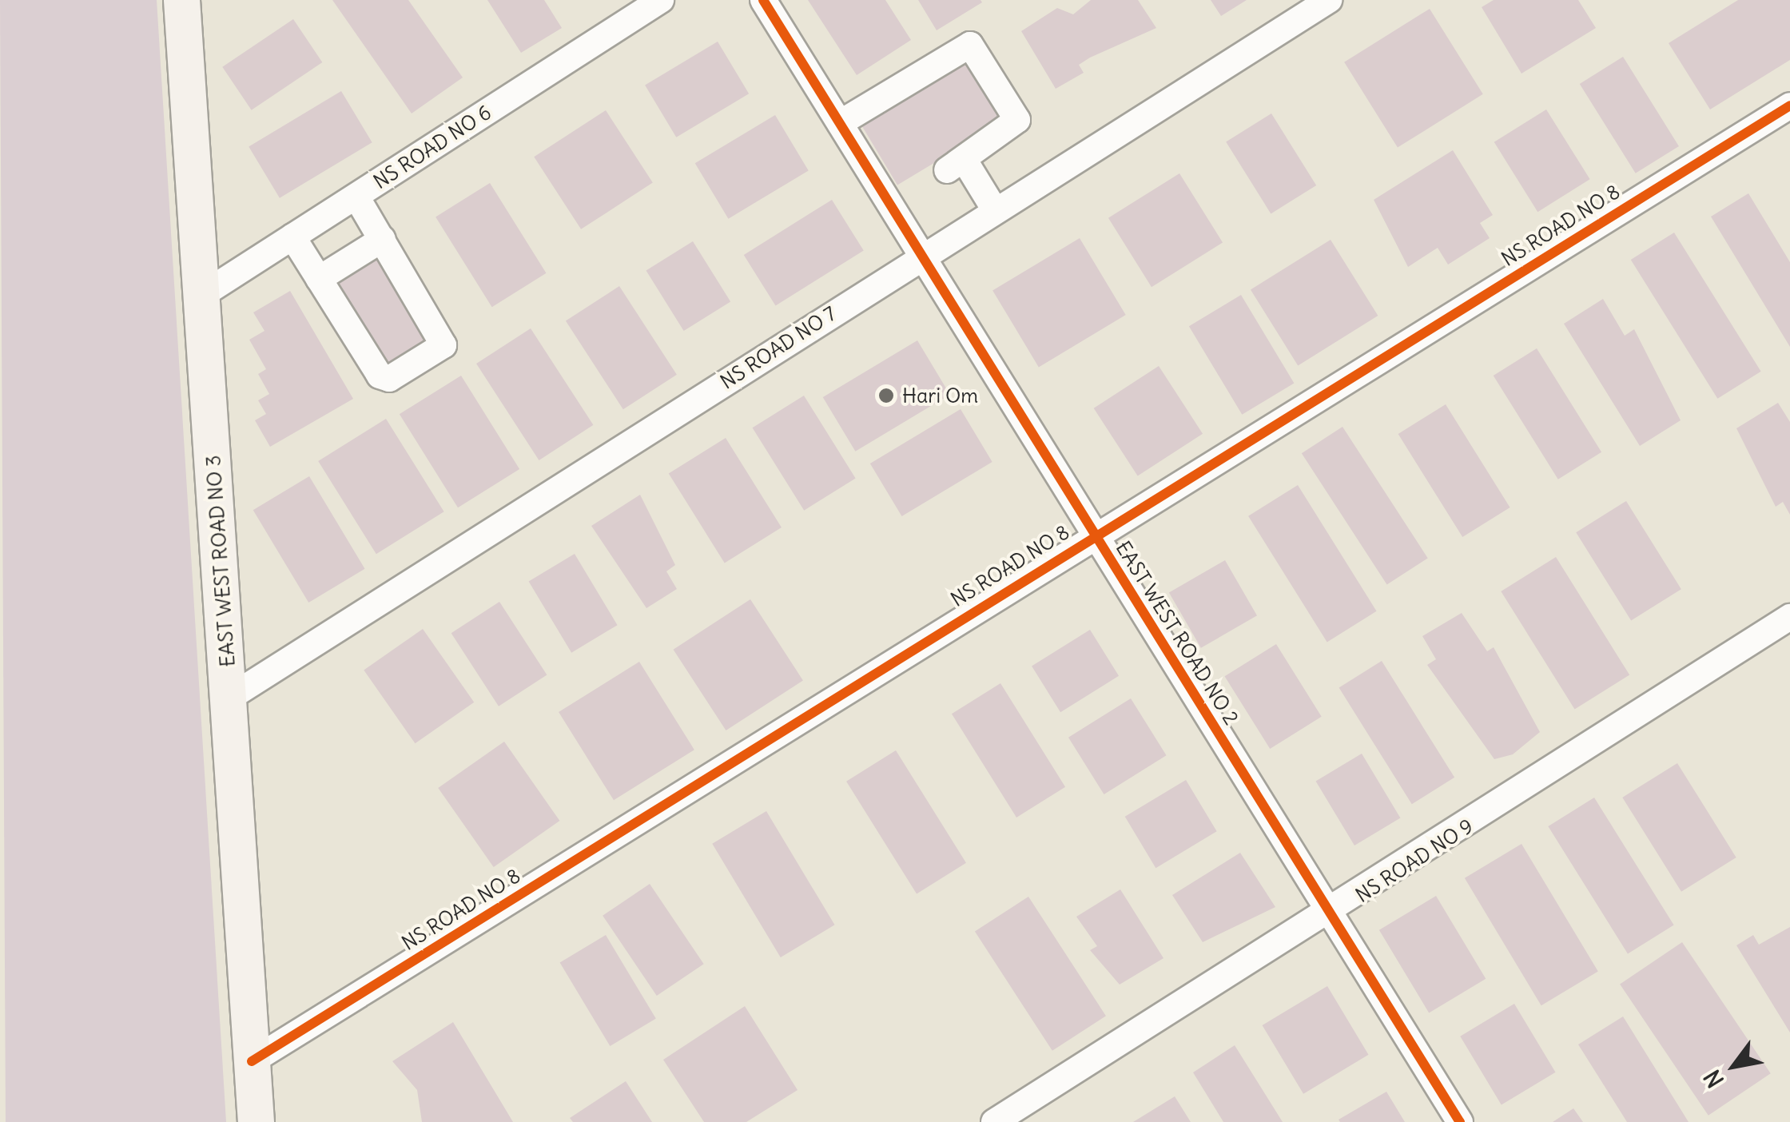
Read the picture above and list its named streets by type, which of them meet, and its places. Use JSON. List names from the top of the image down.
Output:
{
  "streets": {
    "street": [
      "NS ROAD NO 6",
      "NS ROAD NO 8",
      "NS ROAD NO 7",
      "EAST WEST ROAD NO 3",
      "EAST WEST ROAD NO 2",
      "NS ROAD NO 9"
    ]
  },
  "crossings": [
    ["NS ROAD NO 6", "EAST WEST ROAD NO 3"],
    ["NS ROAD NO 8", "EAST WEST ROAD NO 3"],
    ["NS ROAD NO 8", "EAST WEST ROAD NO 2"],
    ["NS ROAD NO 7", "EAST WEST ROAD NO 3"],
    ["NS ROAD NO 7", "EAST WEST ROAD NO 2"],
    ["EAST WEST ROAD NO 2", "NS ROAD NO 9"]
  ],
  "places": ["Hari Om"],
  "north": "bottom left"
}
